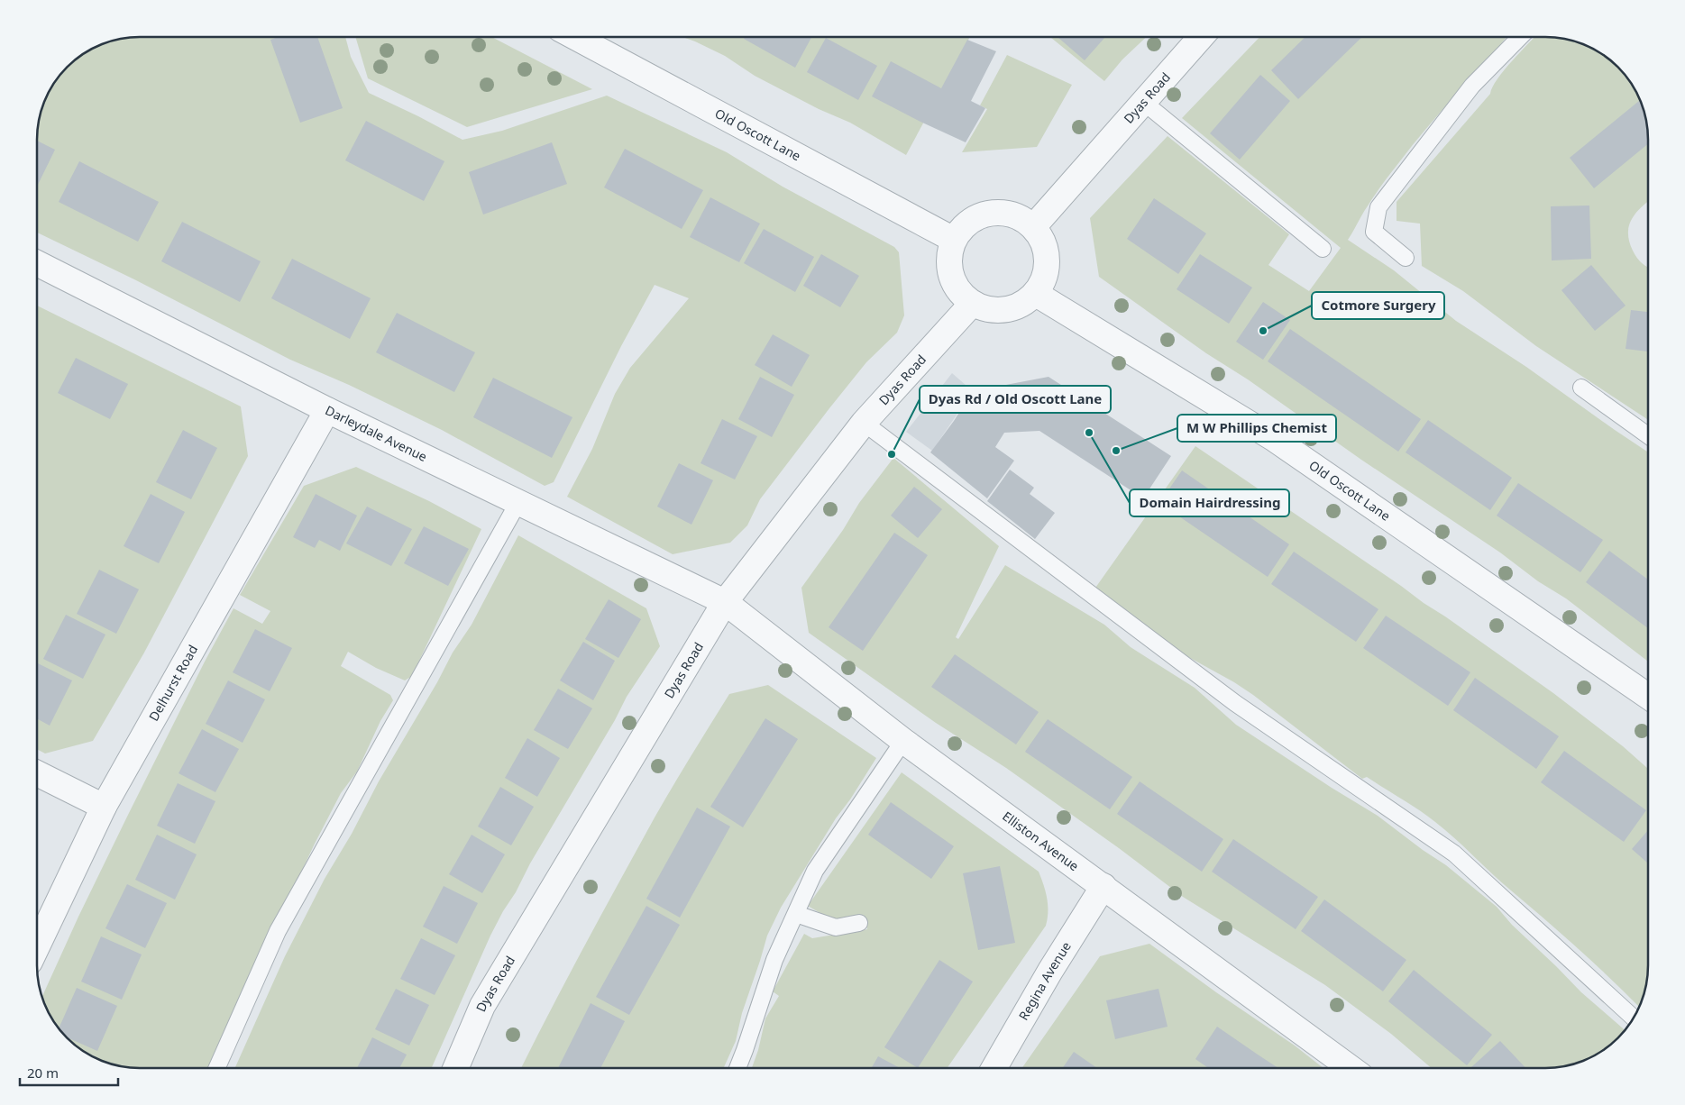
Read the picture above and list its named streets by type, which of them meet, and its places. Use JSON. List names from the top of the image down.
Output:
{
  "streets": {
    "street": [
      "Dyas Road",
      "Old Oscott Lane",
      "Darleydale Avenue",
      "Delhurst Road",
      "Elliston Avenue",
      "Regina Avenue"
    ]
  },
  "crossings": [
    ["Dyas Road", "Old Oscott Lane"],
    ["Dyas Road", "Darleydale Avenue"],
    ["Dyas Road", "Elliston Avenue"],
    ["Darleydale Avenue", "Delhurst Road"],
    ["Darleydale Avenue", "Elliston Avenue"],
    ["Elliston Avenue", "Regina Avenue"]
  ],
  "places": [
    "Cotmore Surgery",
    "Domain Hairdressing",
    "M W Phillips Chemist",
    "Dyas Rd / Old Oscott Lane"
  ],
  "scale_bar": "20 m"
}
